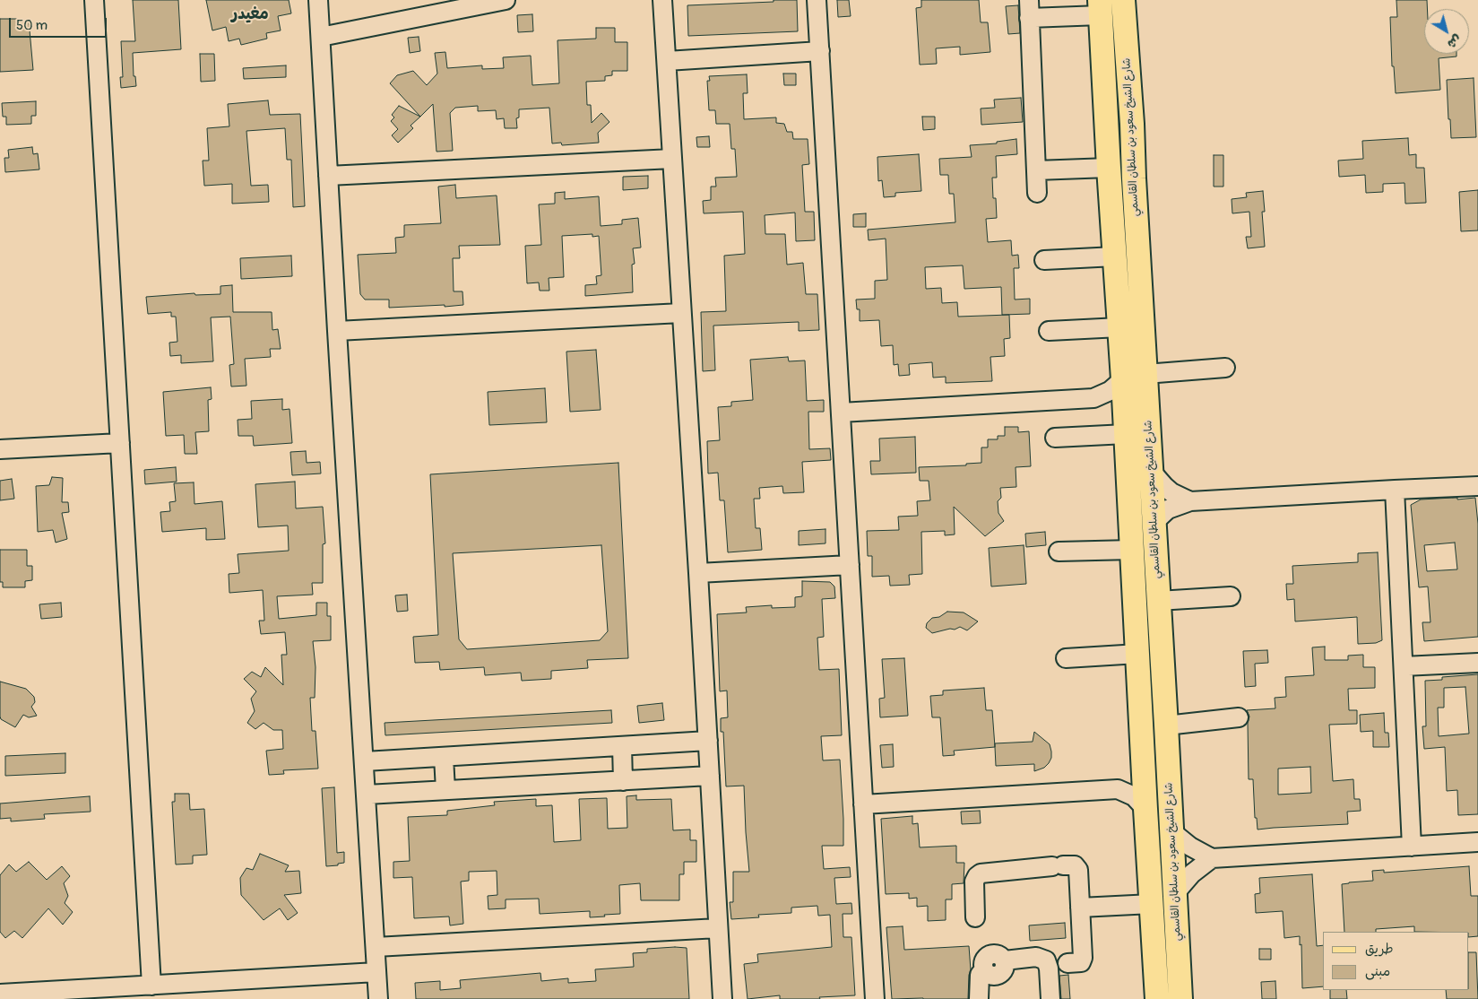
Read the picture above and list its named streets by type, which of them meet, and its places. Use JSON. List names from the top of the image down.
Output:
{
  "streets": {
    "main road": ["شارع الشيخ سعود بن سلطان القاسمي"]
  },
  "districts": ["مغيدر"],
  "legend": ["طريق", "مبنى"],
  "scale_bar": "50 m",
  "north": "bottom right"
}
